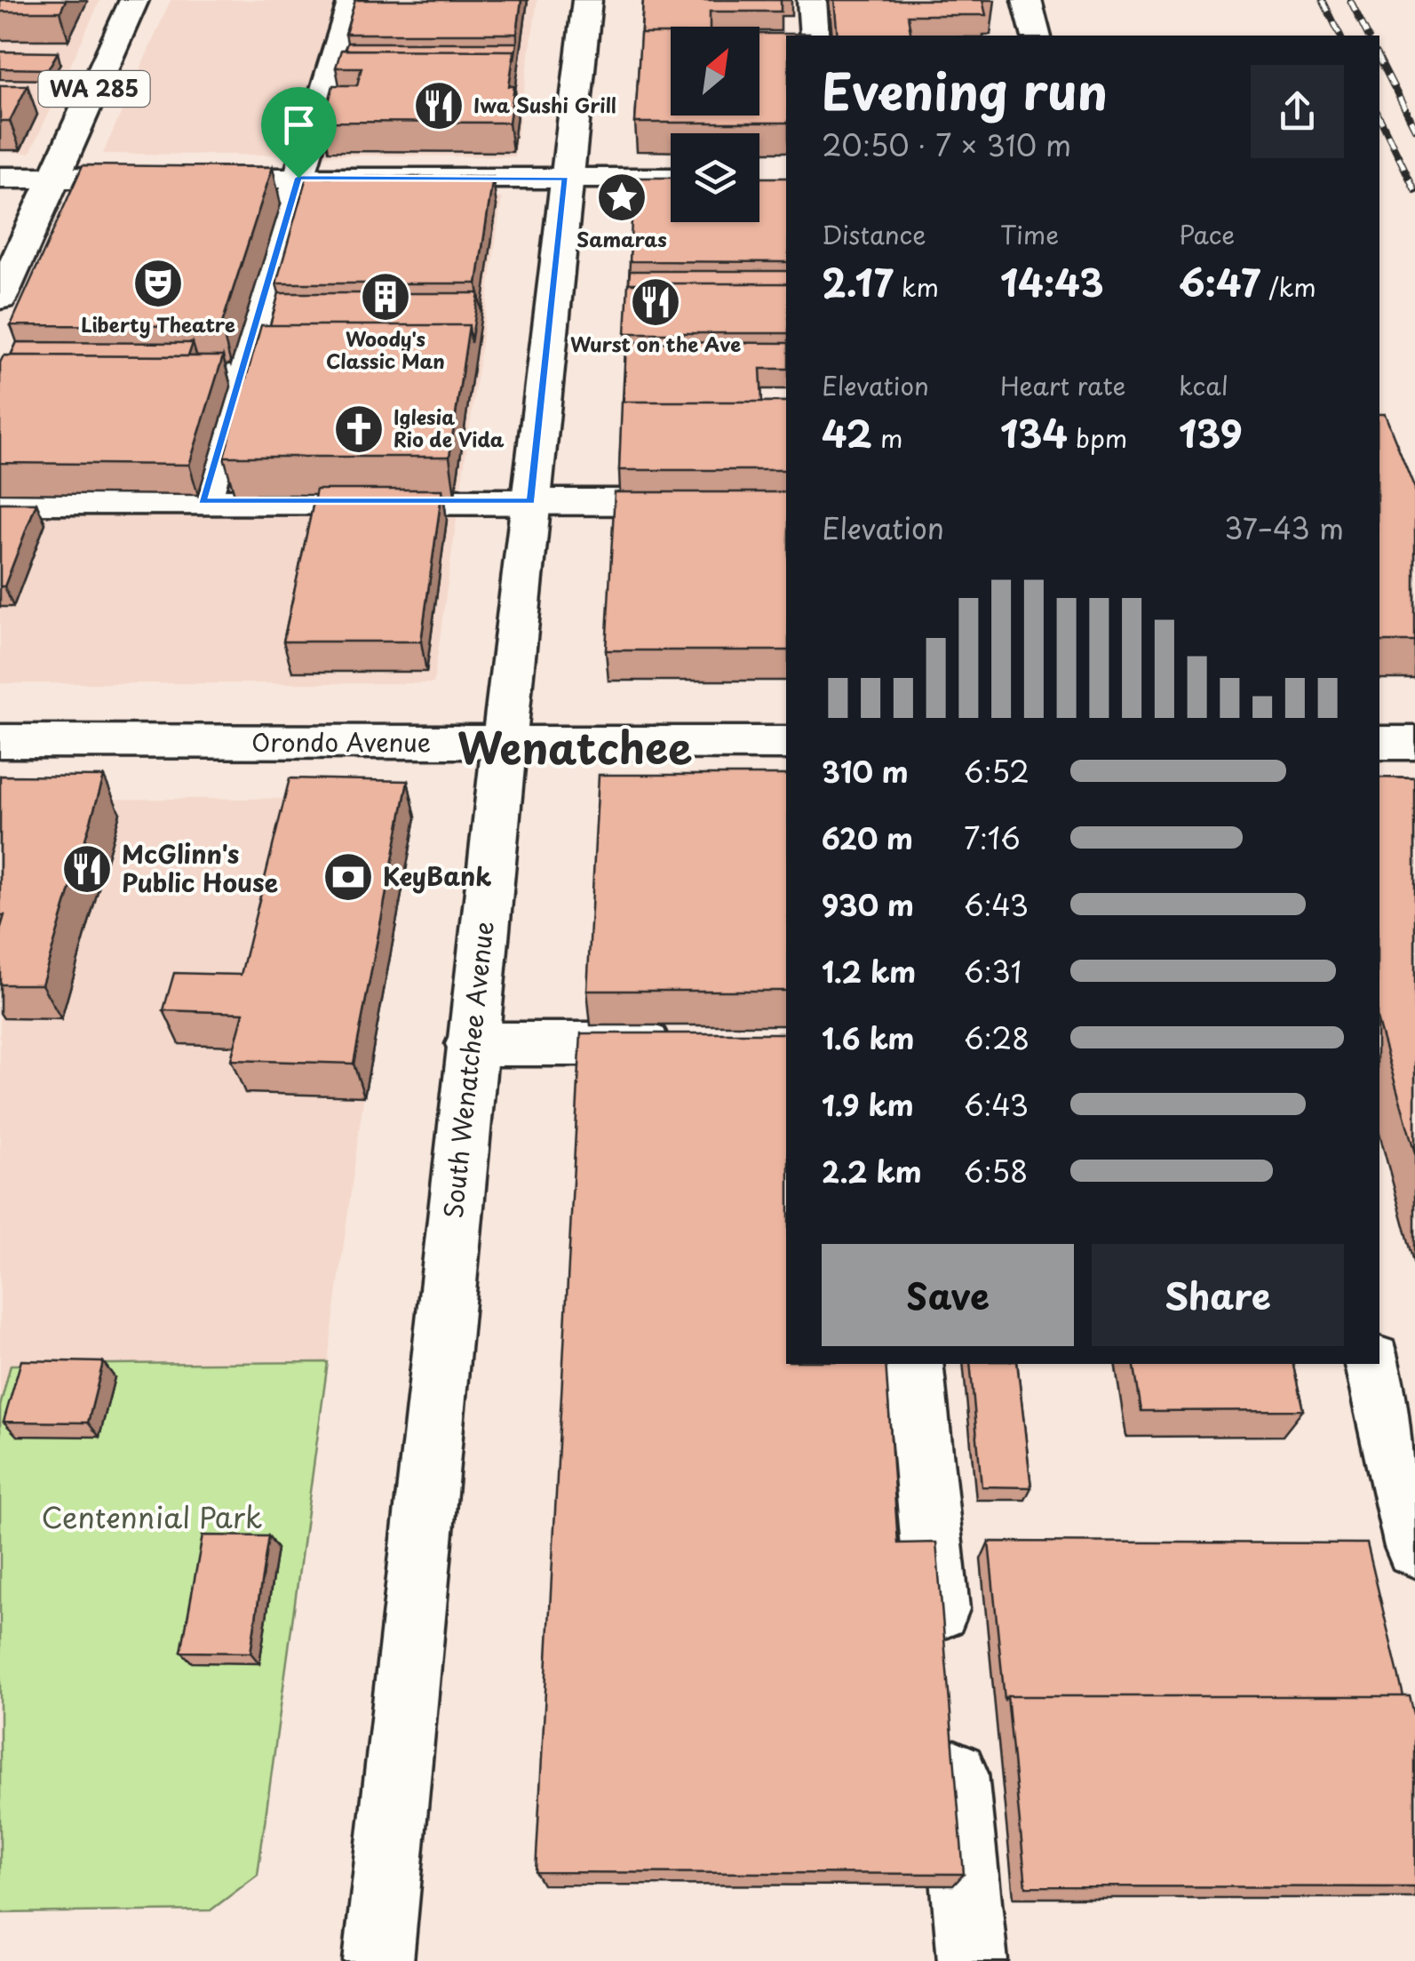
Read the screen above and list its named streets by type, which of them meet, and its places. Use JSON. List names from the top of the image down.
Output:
{
  "streets": {
    "main road": ["WA 285", "Orondo Avenue", "South Wenatchee Avenue"]
  },
  "crossings": [
    ["Orondo Avenue", "South Wenatchee Avenue"]
  ],
  "districts": ["Wenatchee"],
  "parks": ["Centennial Park"],
  "places": {
    "restaurant": ["Iwa Sushi Grill", "Wurst on the Ave", "McGlinn's Public House"],
    "place": ["Samaras"],
    "theatre": ["Liberty Theatre"],
    "building": ["Woody's Classic Man"],
    "church": ["Iglesia Rio de Vida"],
    "bank": ["KeyBank"]
  },
  "north": "top right",
  "page": {
    "heading": ["Evening run", "20:50 · 7 × 310 m"],
    "stats": [
      ["Distance", "2.17 km"],
      ["Time", "14:43"],
      ["Pace", "6:47 /km"],
      ["Elevation", "42 m"],
      ["Heart rate", "134 bpm"],
      ["kcal", "139"]
    ],
    "chart": ["Elevation", "37–43 m"],
    "list": [
      {
        "name": "310 m",
        "note": "6:52"
      },
      {
        "name": "620 m",
        "note": "7:16"
      },
      {
        "name": "930 m",
        "note": "6:43"
      },
      {
        "name": "1.2 km",
        "note": "6:31"
      },
      {
        "name": "1.6 km",
        "note": "6:28"
      },
      {
        "name": "1.9 km",
        "note": "6:43"
      },
      {
        "name": "2.2 km",
        "note": "6:58"
      }
    ],
    "buttons": ["Save", "Share"]
  }
}
